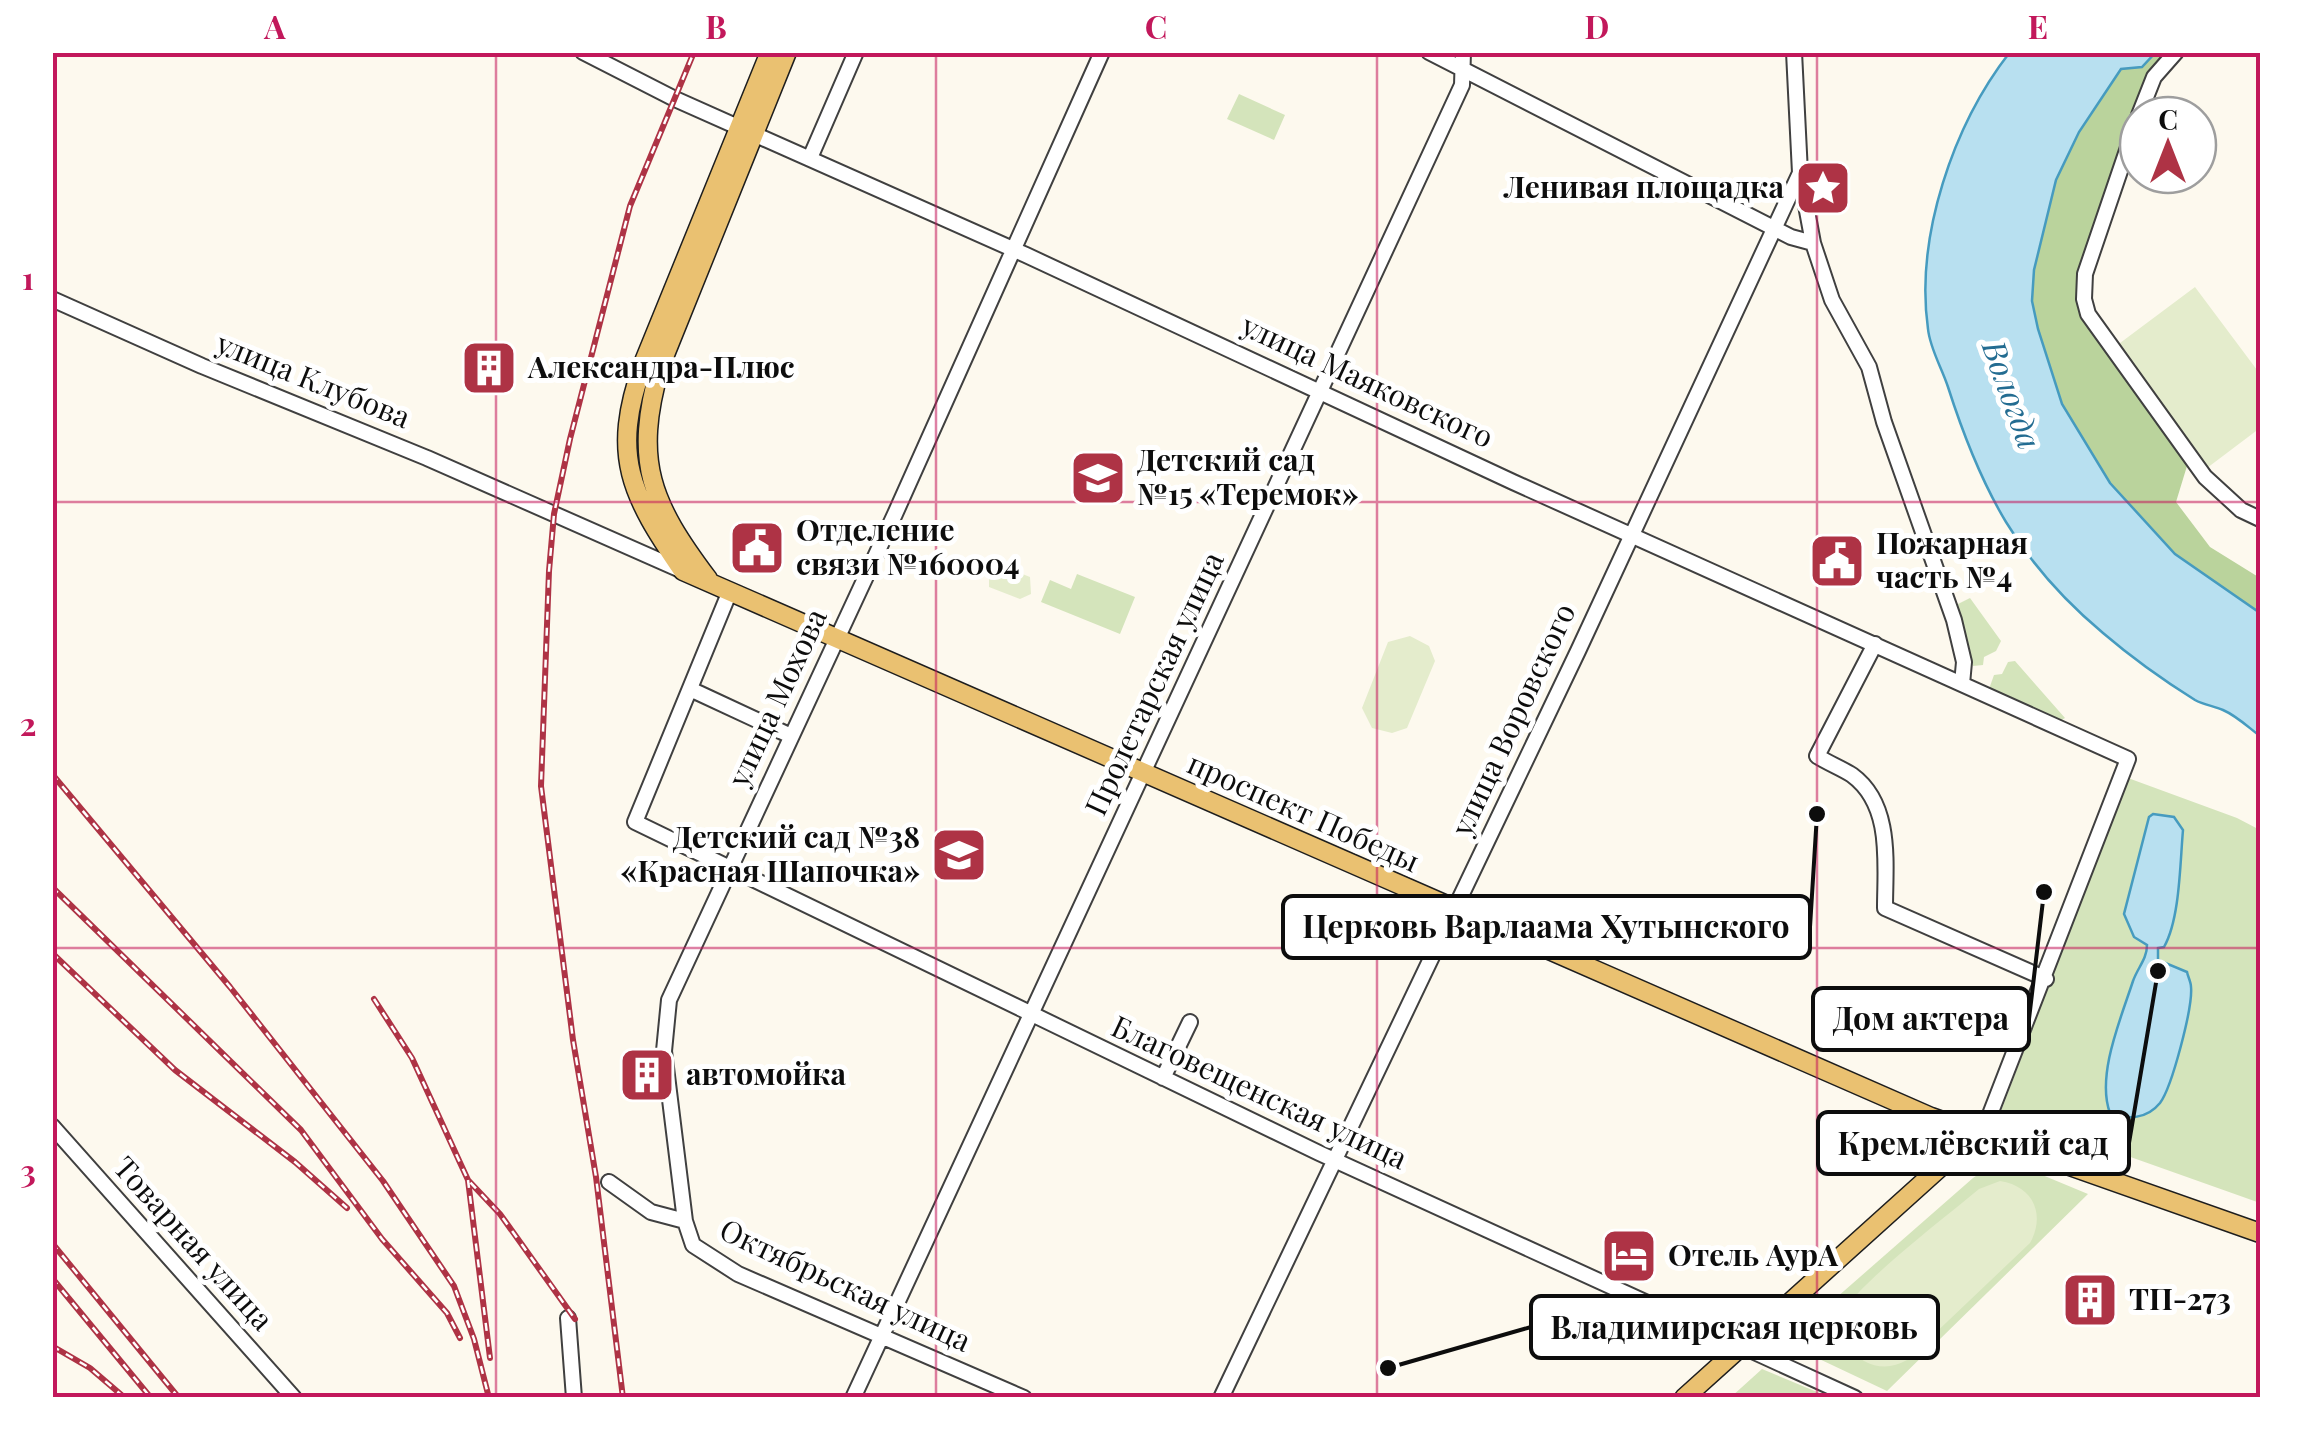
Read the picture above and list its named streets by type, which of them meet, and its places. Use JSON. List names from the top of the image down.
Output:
{
  "streets": {
    "main road": ["проспект Победы"],
    "street": [
      "улица Клубова",
      "улица Маяковского",
      "Пролетарская улица",
      "улица Мохова",
      "улица Воровского",
      "Благовещенская улица",
      "Товарная улица",
      "Октябрьская улица"
    ]
  },
  "crossings": [
    ["улица Клубова", "проспект Победы"],
    ["улица Маяковского", "Пролетарская улица"],
    ["улица Маяковского", "улица Мохова"],
    ["улица Маяковского", "улица Воровского"],
    ["Пролетарская улица", "проспект Победы"],
    ["Пролетарская улица", "Благовещенская улица"],
    ["Пролетарская улица", "Октябрьская улица"],
    ["улица Мохова", "проспект Победы"],
    ["улица Мохова", "Благовещенская улица"],
    ["улица Мохова", "Октябрьская улица"],
    ["улица Воровского", "проспект Победы"],
    ["улица Воровского", "Благовещенская улица"]
  ],
  "water": ["Вологда"],
  "places": {
    "place": ["Ленивая площадка"],
    "building": ["Александра-Плюс", "автомойка", "ТП-273"],
    "school or university": ["Детский сад №15 «Теремок»", "Детский сад №38 «Красная Шапочка»"],
    "public building": ["Отделение связи №160004", "Пожарная часть №4"],
    "other": [
      "Церковь Варлаама Хутынского",
      "Дом актера",
      "Кремлёвский сад",
      "Владимирская церковь"
    ],
    "hotel": ["Отель АурА"]
  },
  "north": "top",
  "grid": {
    "columns": [
      "A",
      "B",
      "C",
      "D",
      "E"
    ],
    "rows": ["1", "2", "3"]
  }
}
